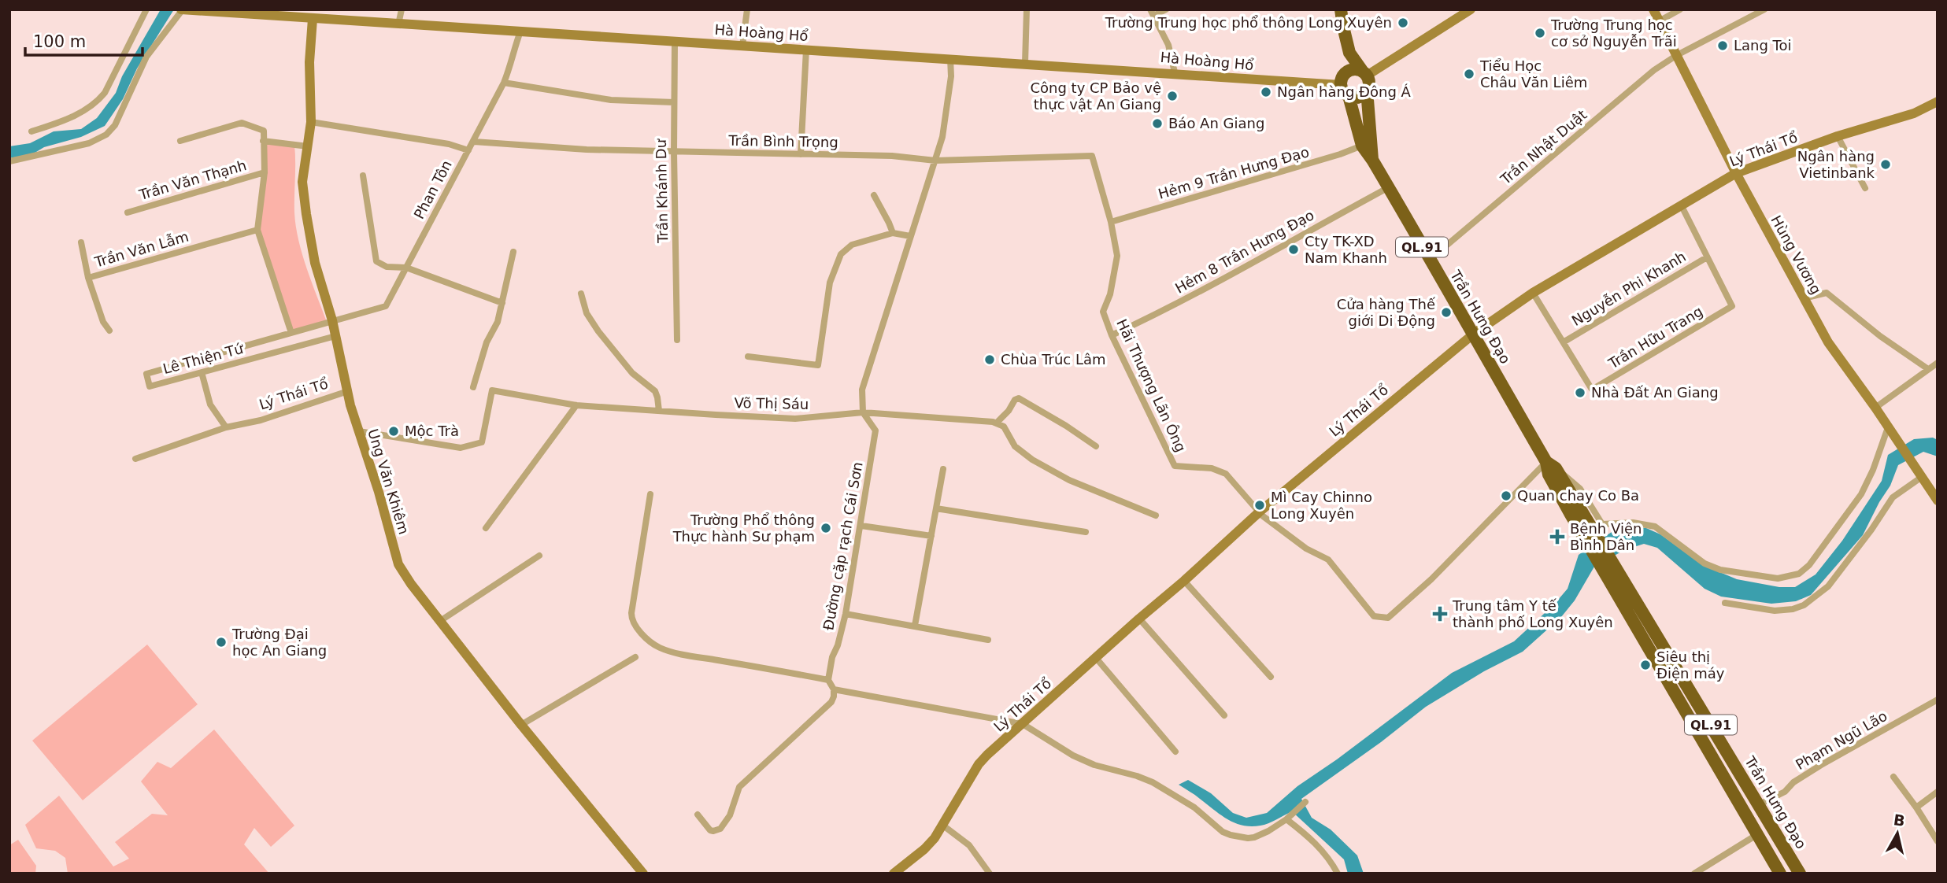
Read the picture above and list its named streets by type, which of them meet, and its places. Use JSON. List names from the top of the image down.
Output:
{
  "streets": {
    "highway": ["QL.91", "Trần Hưng Đạo"],
    "street": [
      "Hà Hoàng Hổ",
      "Trần Bình Trọng",
      "Trần Nhật Duật",
      "Lý Thái Tổ",
      "Hẻm 9 Trần Hưng Đạo",
      "Trần Văn Thạnh",
      "Phan Tôn",
      "Trần Khánh Dư",
      "Trần Văn Lẫm",
      "Hẻm 8 Trần Hưng Đạo",
      "Hùng Vương",
      "Nguyễn Phi Khanh",
      "Trần Hữu Trang",
      "Lê Thiện Tứ",
      "Hãi Thượng Lãn Ông",
      "Võ Thị Sáu",
      "Ung Văn Khiêm",
      "Đường cặp rạch Cái Sơn",
      "Phạm Ngũ Lão"
    ]
  },
  "crossings": [
    ["Hà Hoàng Hổ", "Phan Tôn"],
    ["Hà Hoàng Hổ", "Trần Khánh Dư"],
    ["Hà Hoàng Hổ", "Trần Hưng Đạo"],
    ["Hà Hoàng Hổ", "Ung Văn Khiêm"],
    ["Trần Bình Trọng", "Phan Tôn"],
    ["Trần Bình Trọng", "Trần Khánh Dư"],
    ["Trần Bình Trọng", "Hãi Thượng Lãn Ông"],
    ["Trần Nhật Duật", "Hùng Vương"],
    ["Trần Nhật Duật", "Trần Hưng Đạo"],
    ["Lý Thái Tổ", "Hùng Vương"],
    ["Lý Thái Tổ", "Trần Hưng Đạo"],
    ["Lý Thái Tổ", "Hãi Thượng Lãn Ông"],
    ["Lý Thái Tổ", "Ung Văn Khiêm"],
    ["Hẻm 9 Trần Hưng Đạo", "Trần Hưng Đạo"],
    ["Hẻm 9 Trần Hưng Đạo", "Hãi Thượng Lãn Ông"],
    ["Phan Tôn", "Lê Thiện Tứ"],
    ["Phan Tôn", "Ung Văn Khiêm"],
    ["QL.91", "Trần Hưng Đạo"],
    ["Hẻm 8 Trần Hưng Đạo", "Trần Hưng Đạo"],
    ["Hẻm 8 Trần Hưng Đạo", "Hãi Thượng Lãn Ông"],
    ["Nguyễn Phi Khanh", "Trần Hữu Trang"],
    ["Trần Hưng Đạo", "Hãi Thượng Lãn Ông"],
    ["Trần Hưng Đạo", "Phạm Ngũ Lão"],
    ["Lê Thiện Tứ", "Ung Văn Khiêm"],
    ["Võ Thị Sáu", "Ung Văn Khiêm"],
    ["Võ Thị Sáu", "Đường cặp rạch Cái Sơn"]
  ],
  "places": {
    "other": [
      "Trường Trung học phổ thông Long Xuyên",
      "Trường Trung học cơ sở Nguyễn Trãi",
      "Lang Toi",
      "Tiểu Học Châu Văn Liêm",
      "Ngân hàng Đông Á",
      "Công ty CP Bảo vệ thực vật An Giang",
      "Báo An Giang",
      "Ngân hàng Vietinbank",
      "Cty TK-XD Nam Khanh",
      "Cửa hàng Thế giới Di Động",
      "Chùa Trúc Lâm",
      "Nhà Đất An Giang",
      "Mộc Trà",
      "Quan chay Co Ba",
      "Mì Cay Chinno Long Xuyên",
      "Trường Phổ thông Thực hành Sư phạm",
      "Trường Đại học An Giang",
      "Siêu thị Điện máy"
    ],
    "health": ["Bệnh Viện Bình Dân", "Trung tâm Y tế thành phố Long Xuyên"]
  },
  "scale_bar": "100 m",
  "north": "top"
}
